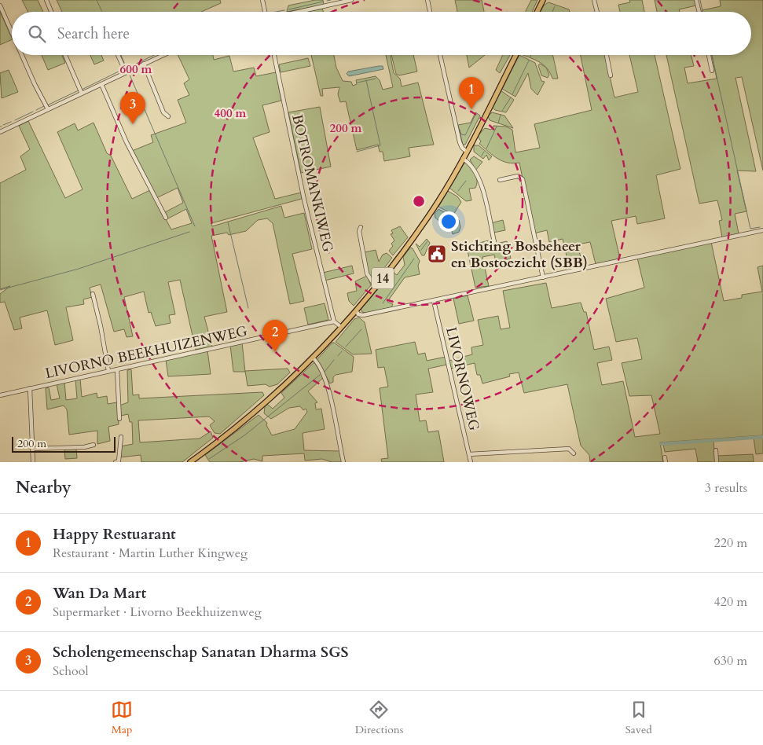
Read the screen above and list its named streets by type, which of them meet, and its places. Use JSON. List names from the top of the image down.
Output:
{
  "streets": {
    "main road": ["14"],
    "street": ["BOTROMANKIWEG", "LIVORNO BEEKHUIZENWEG", "LIVORNOWEG"]
  },
  "crossings": [
    ["BOTROMANKIWEG", "LIVORNO BEEKHUIZENWEG"]
  ],
  "places": {
    "public building": ["Stichting Bosbeheer en Bostoezicht (SBB)"]
  },
  "scale_bar": "200 m",
  "page": {
    "search": "Search here",
    "pins": ["1", "3", "2"],
    "scale": "200 m",
    "heading": ["Nearby", "3 results"],
    "list": [
      {
        "mark": "1",
        "name": "Happy Restuarant",
        "note": "Restaurant · Martin Luther Kingweg",
        "value": "220 m"
      },
      {
        "mark": "2",
        "name": "Wan Da Mart",
        "note": "Supermarket · Livorno Beekhuizenweg",
        "value": "420 m"
      },
      {
        "mark": "3",
        "name": "Scholengemeenschap Sanatan Dharma SGS",
        "note": "School",
        "value": "630 m"
      }
    ],
    "nav": ["Map", "Directions", "Saved"]
  },
  "rings": ["600 m", "400 m", "200 m"]
}
